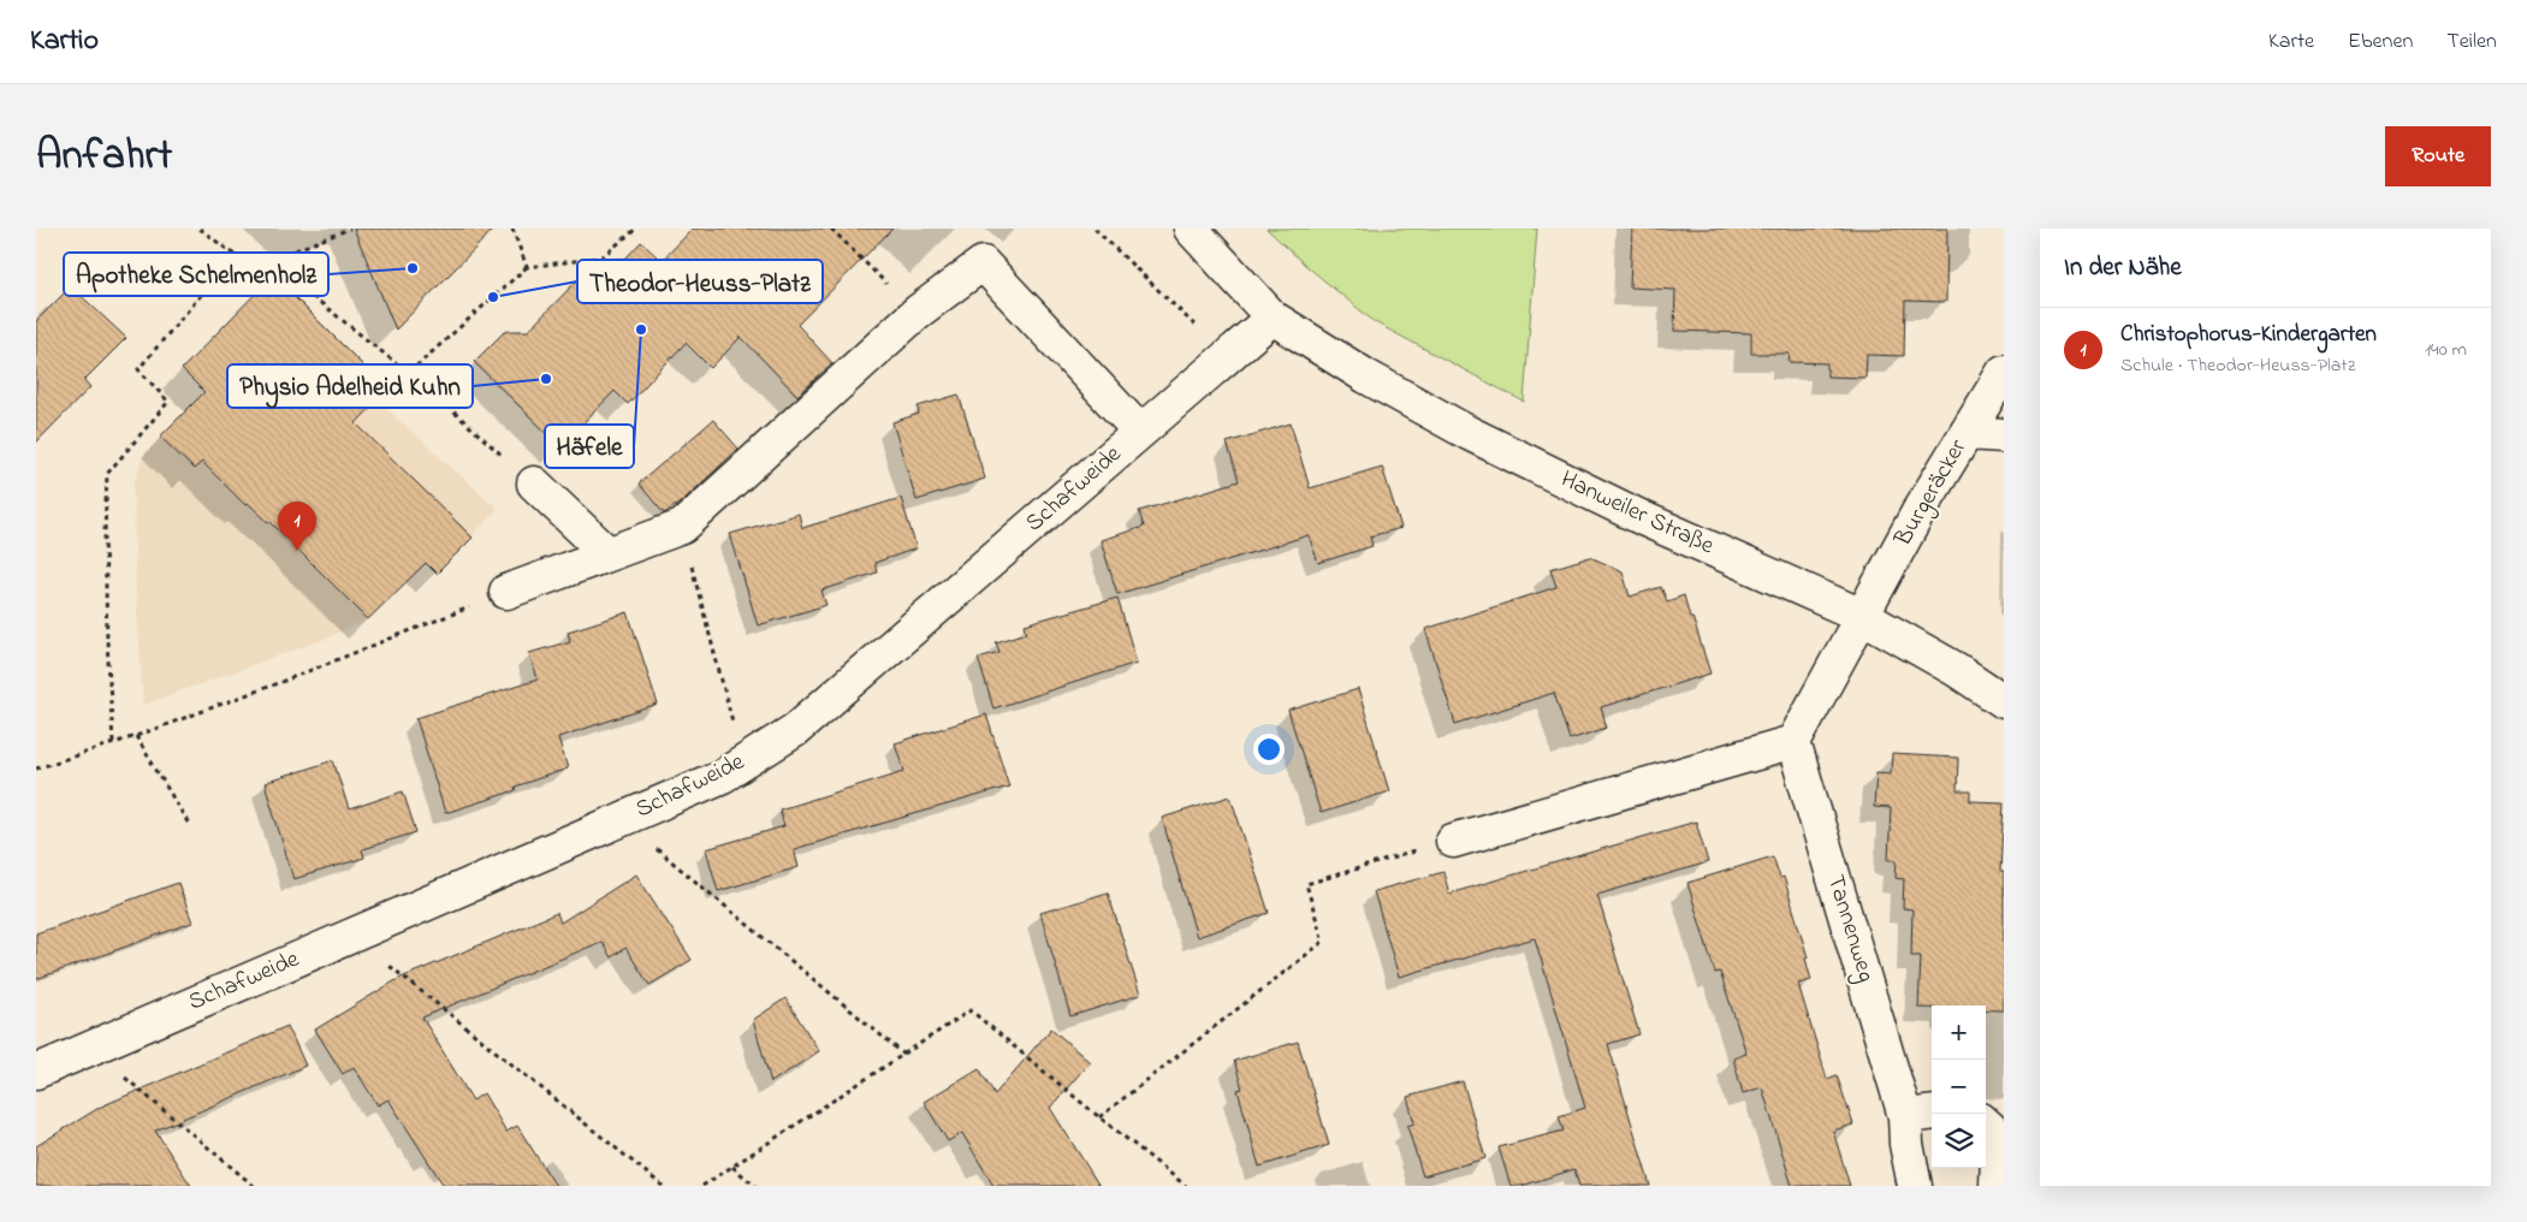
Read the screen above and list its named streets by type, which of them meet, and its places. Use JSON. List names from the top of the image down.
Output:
{
  "streets": {
    "street": [
      "Schafweide",
      "Burgeräcker",
      "Hanweiler Straße",
      "Tannenweg"
    ]
  },
  "crossings": [
    ["Schafweide", "Hanweiler Straße"],
    ["Burgeräcker", "Hanweiler Straße"]
  ],
  "places": [
    "Apotheke Schelmenholz",
    "Theodor-Heuss-Platz",
    "Häfele",
    "Physio Adelheid Kuhn"
  ],
  "page": {
    "header": "Kartio",
    "nav": ["Karte", "Ebenen", "Teilen"],
    "title": "Anfahrt",
    "buttons": "Route",
    "heading": "In der Nähe",
    "list": [
      {
        "mark": "1",
        "name": "Christophorus-Kindergarten",
        "note": "Schule · Theodor-Heuss-Platz",
        "value": "140 m"
      }
    ],
    "pins": "1",
    "map_buttons": ["+", "−"]
  }
}
